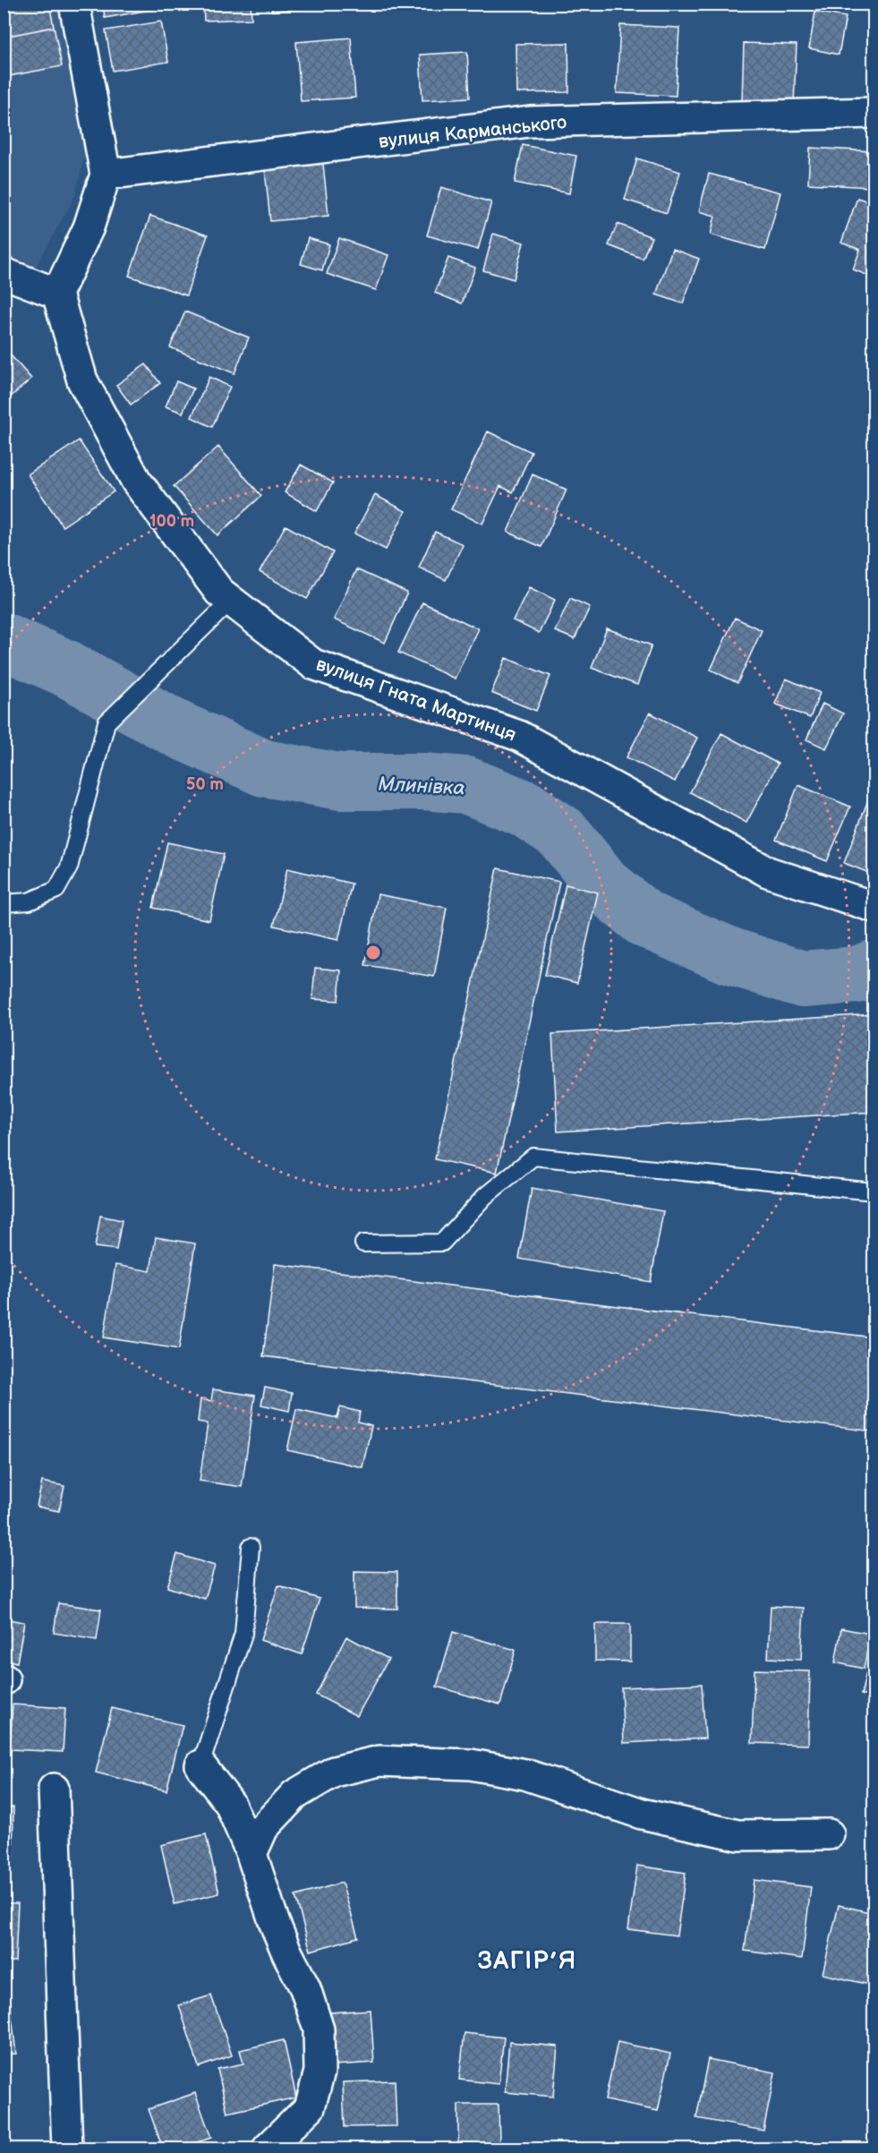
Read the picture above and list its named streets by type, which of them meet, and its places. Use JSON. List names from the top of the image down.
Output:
{
  "streets": {
    "street": ["вулиця Карманського", "вулиця Гната Мартинця"]
  },
  "districts": ["ЗАГІР’Я"],
  "water": ["Млинівка"],
  "rings": ["100 m", "50 m"]
}
